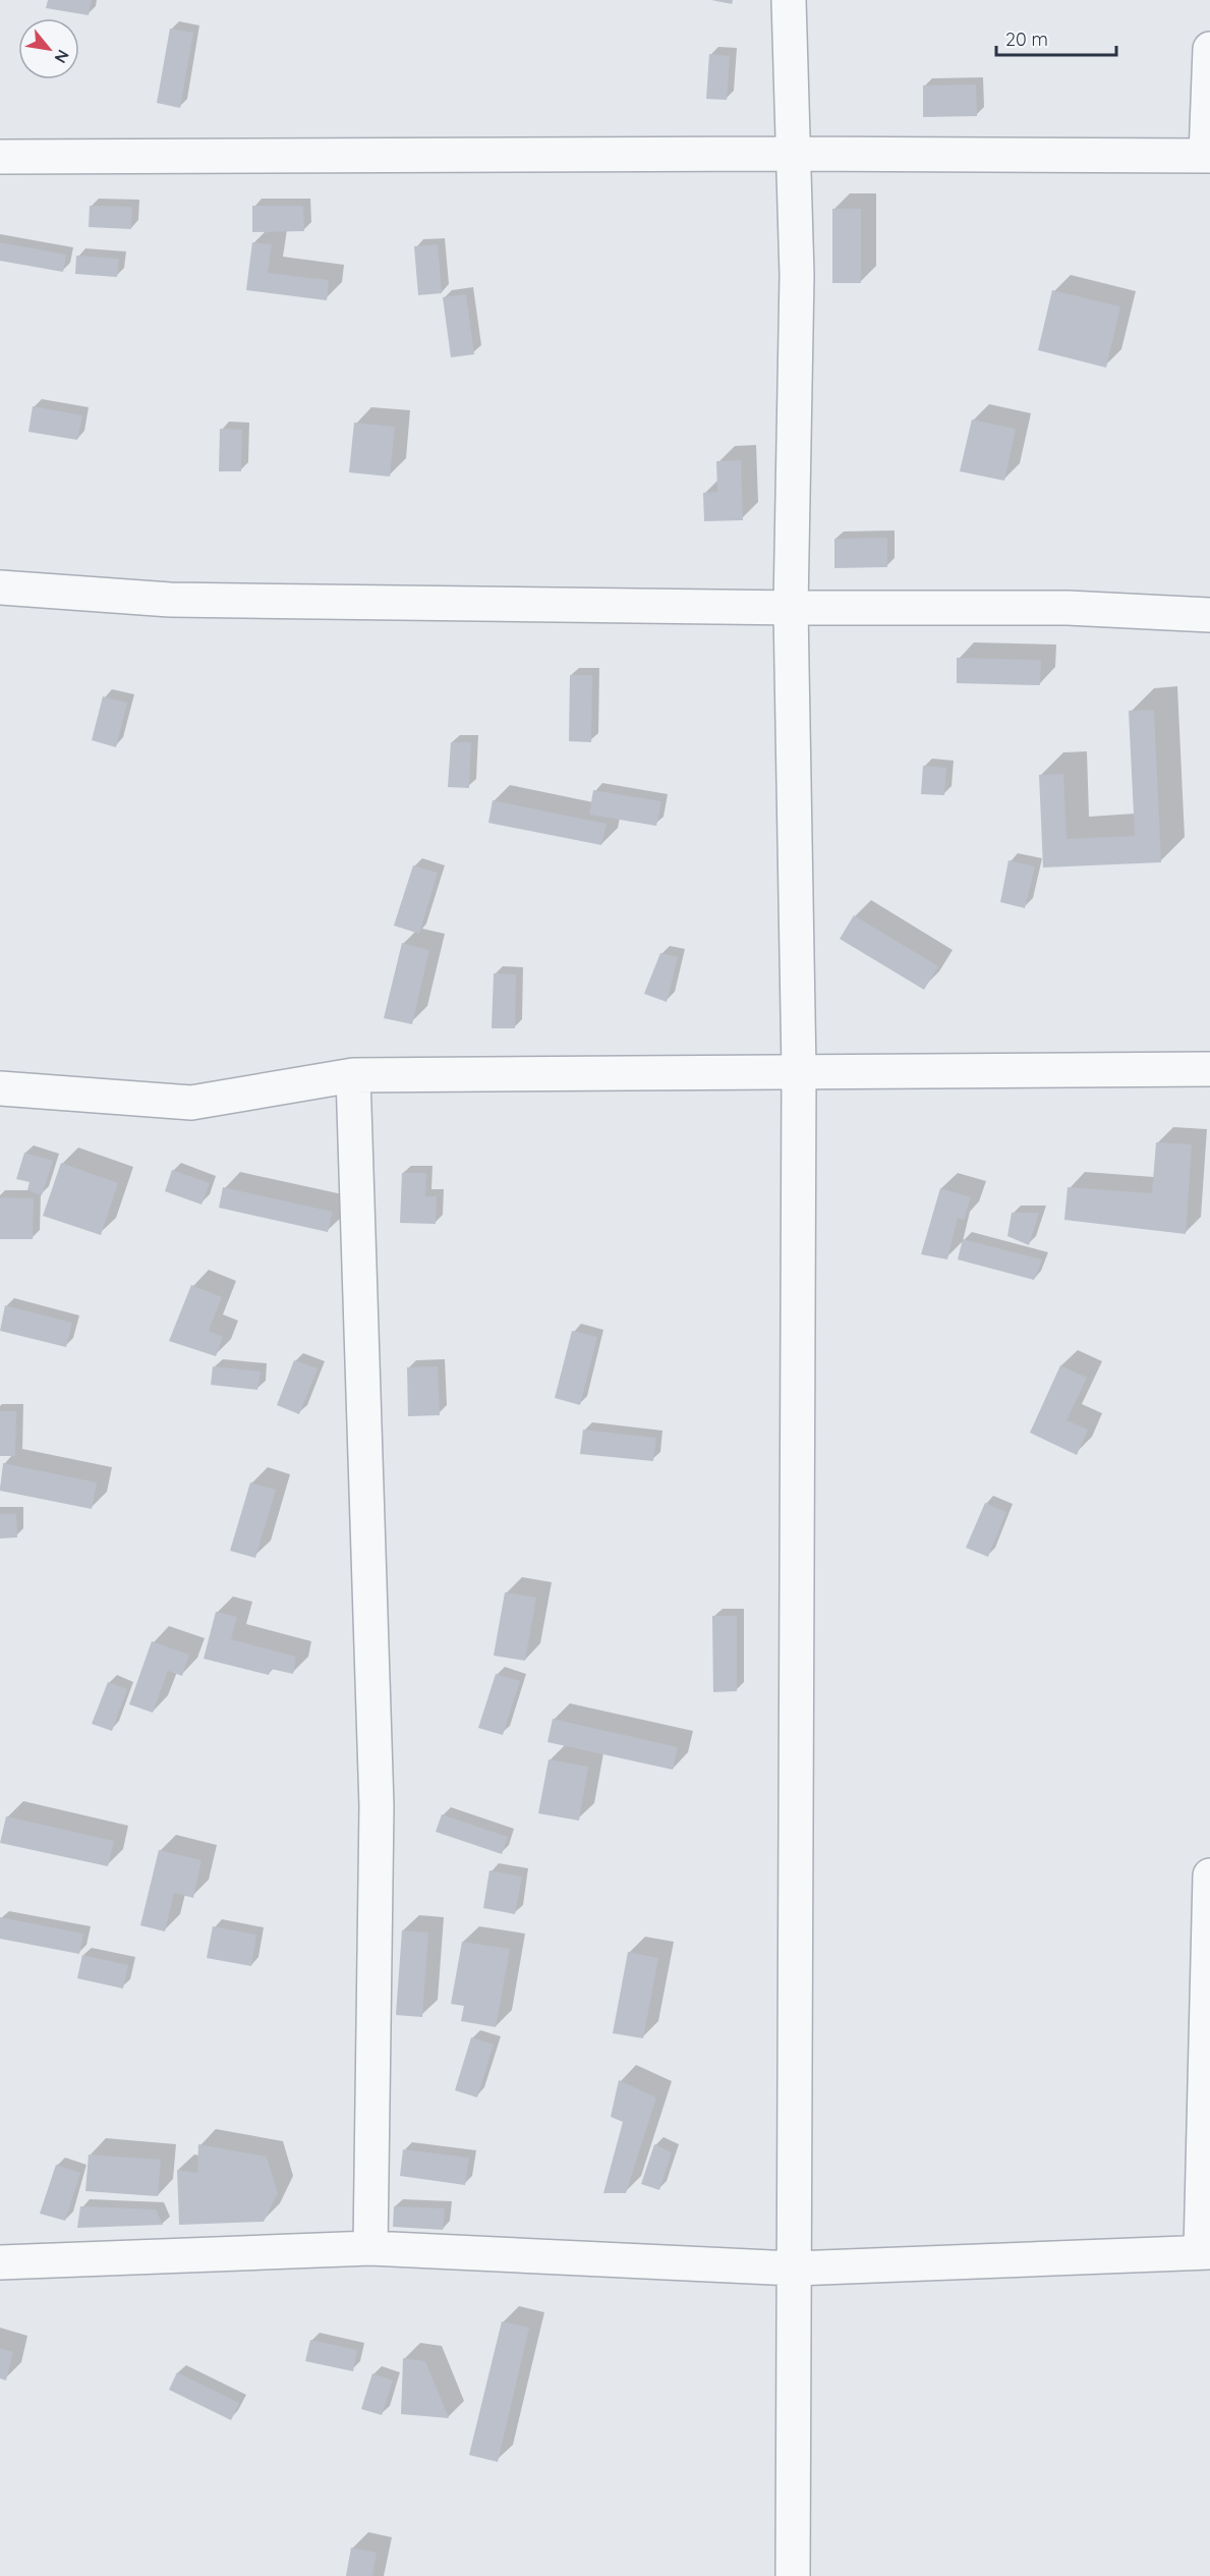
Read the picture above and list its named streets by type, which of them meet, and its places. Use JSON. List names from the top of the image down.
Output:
{
  "scale_bar": "20 m",
  "north": "bottom right"
}
